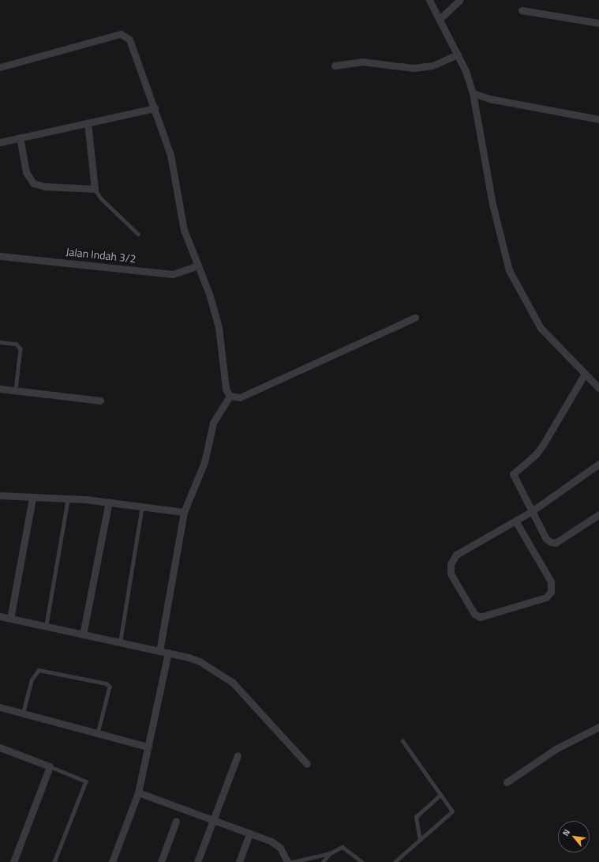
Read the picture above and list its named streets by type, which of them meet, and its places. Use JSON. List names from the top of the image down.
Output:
{
  "streets": {
    "street": ["Jalan Indah 3/2"]
  },
  "north": "top left"
}
